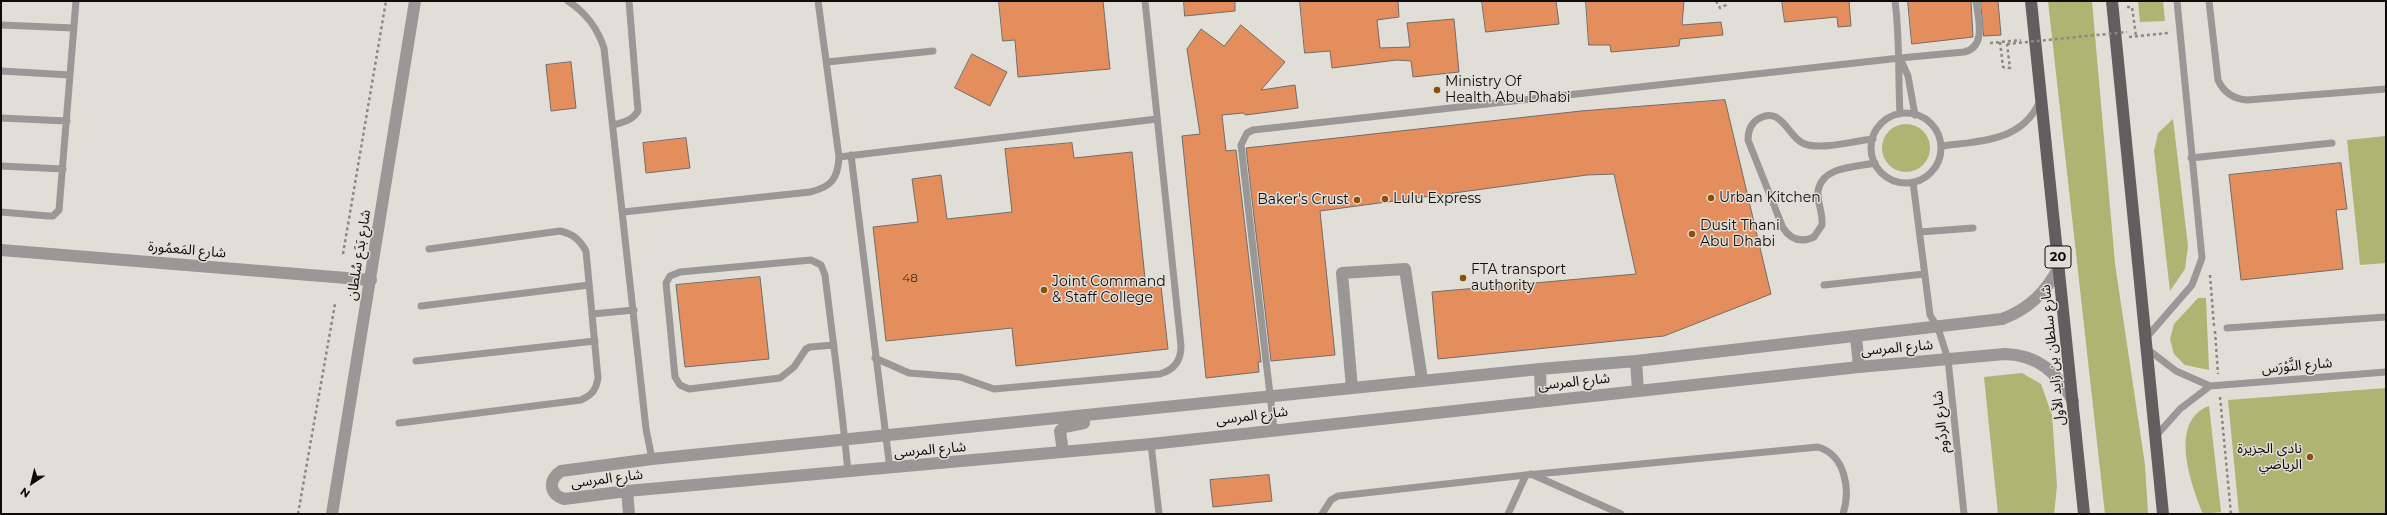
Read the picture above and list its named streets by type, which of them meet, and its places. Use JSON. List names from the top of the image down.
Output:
{
  "streets": {
    "main road": ["20", "شارع سلطان بن زايد الأول"],
    "street": ["شارع المَعمُورة", "شارع بَدَع سُلطان", "شارع المرسى"],
    "lane": ["شارع النَّوْرَس", "شارع الردُوم"]
  },
  "crossings": [
    ["شارع المَعمُورة", "شارع بَدَع سُلطان"],
    ["شارع المرسى", "شارع سلطان بن زايد الأول"],
    ["شارع المرسى", "شارع الردُوم"]
  ],
  "places": [
    "Ministry Of Health Abu Dhabi",
    "Urban Kitchen",
    "Lulu Express",
    "Baker's Crust",
    "Dusit Thani Abu Dhabi",
    "FTA transport authority",
    "Joint Command & Staff College",
    "نادى الجزيرة الرياضي"
  ],
  "house_numbers": ["48"],
  "north": "bottom left"
}
